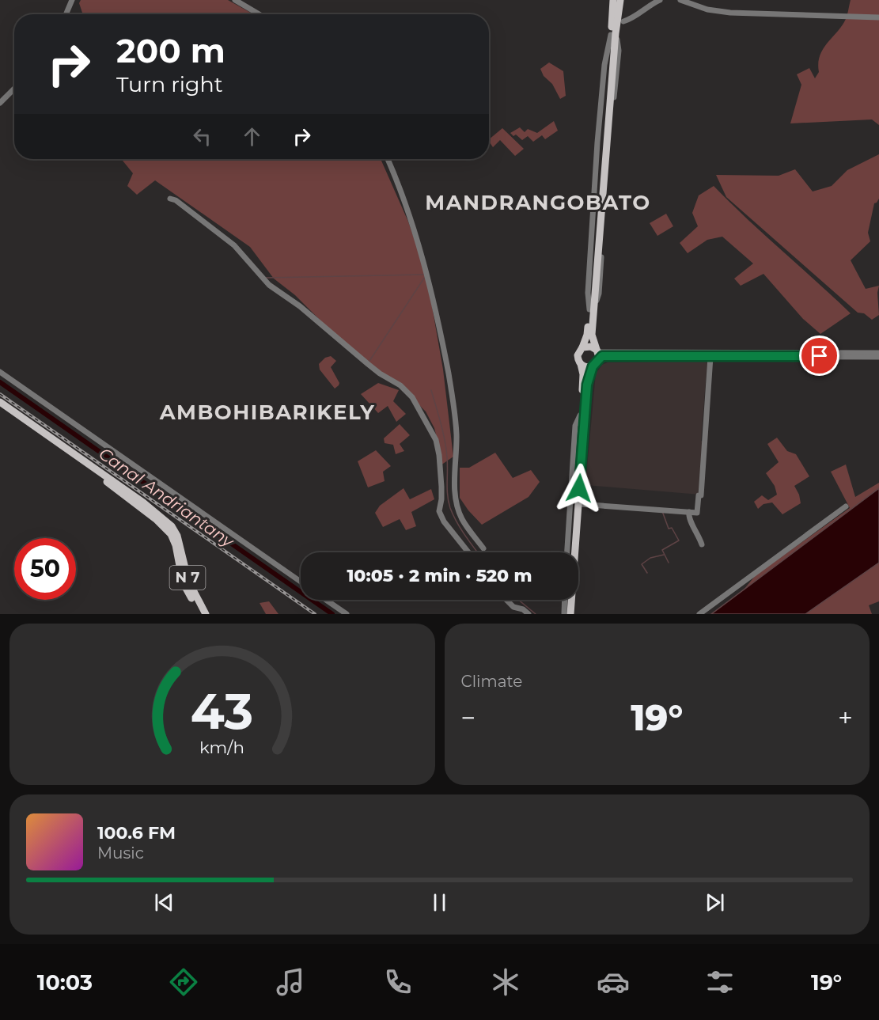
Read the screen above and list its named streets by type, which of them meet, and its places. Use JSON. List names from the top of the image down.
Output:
{
  "streets": {
    "main road": ["N 7"]
  },
  "districts": ["MANDRANGOBATO", "AMBOHIBARIKELY"],
  "water": ["Canal Andriantany"],
  "page": {
    "turn": ["200 m", "Turn right"],
    "limit": "50",
    "trip": "10:05 · 2 min · 520 m",
    "tile": "Climate",
    "heat": ["−", "19°", "+"],
    "song": ["100.6 FM", "Music"],
    "tabs": ["10:03", "19°"],
    "gauge": ["43", "km/h"]
  }
}
